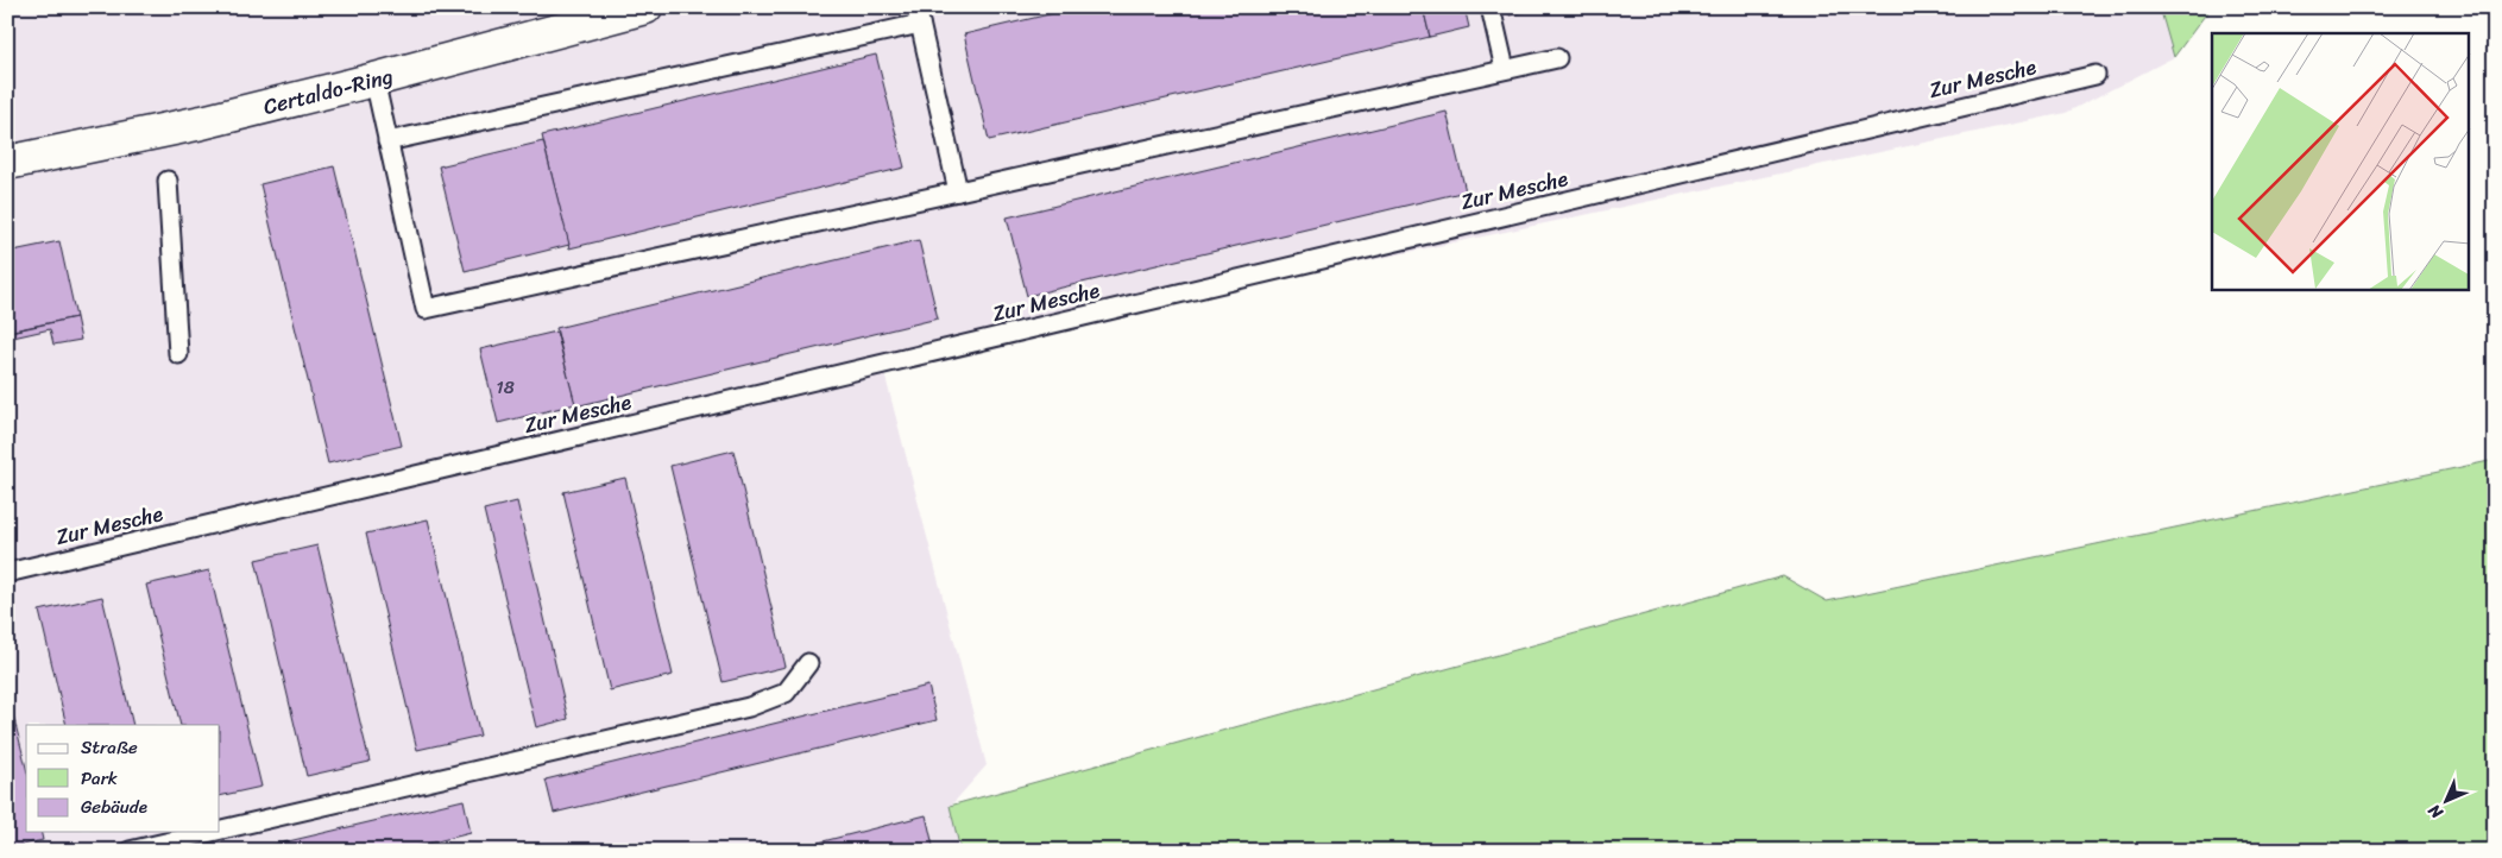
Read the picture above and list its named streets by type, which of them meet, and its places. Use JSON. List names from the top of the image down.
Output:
{
  "streets": {
    "main road": ["Certaldo-Ring"],
    "lane": ["Zur Mesche"]
  },
  "house_numbers": ["18"],
  "legend": ["Straße", "Park", "Gebäude"],
  "north": "bottom left"
}
